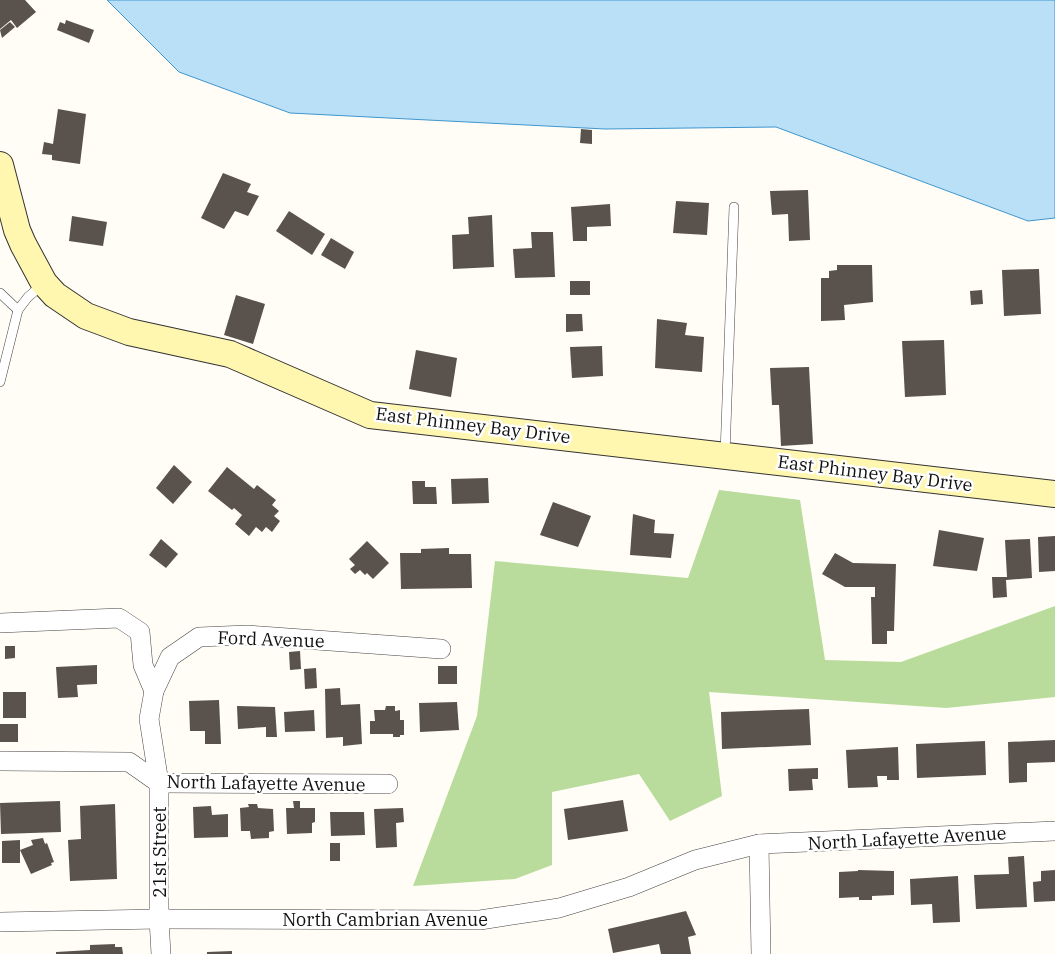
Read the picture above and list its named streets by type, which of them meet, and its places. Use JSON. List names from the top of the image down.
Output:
{
  "streets": {
    "street": [
      "East Phinney Bay Drive",
      "Ford Avenue",
      "North Lafayette Avenue",
      "21st Street",
      "North Cambrian Avenue"
    ]
  },
  "crossings": [
    ["Ford Avenue", "21st Street"],
    ["North Lafayette Avenue", "21st Street"],
    ["North Lafayette Avenue", "North Cambrian Avenue"],
    ["21st Street", "North Cambrian Avenue"]
  ]
}
